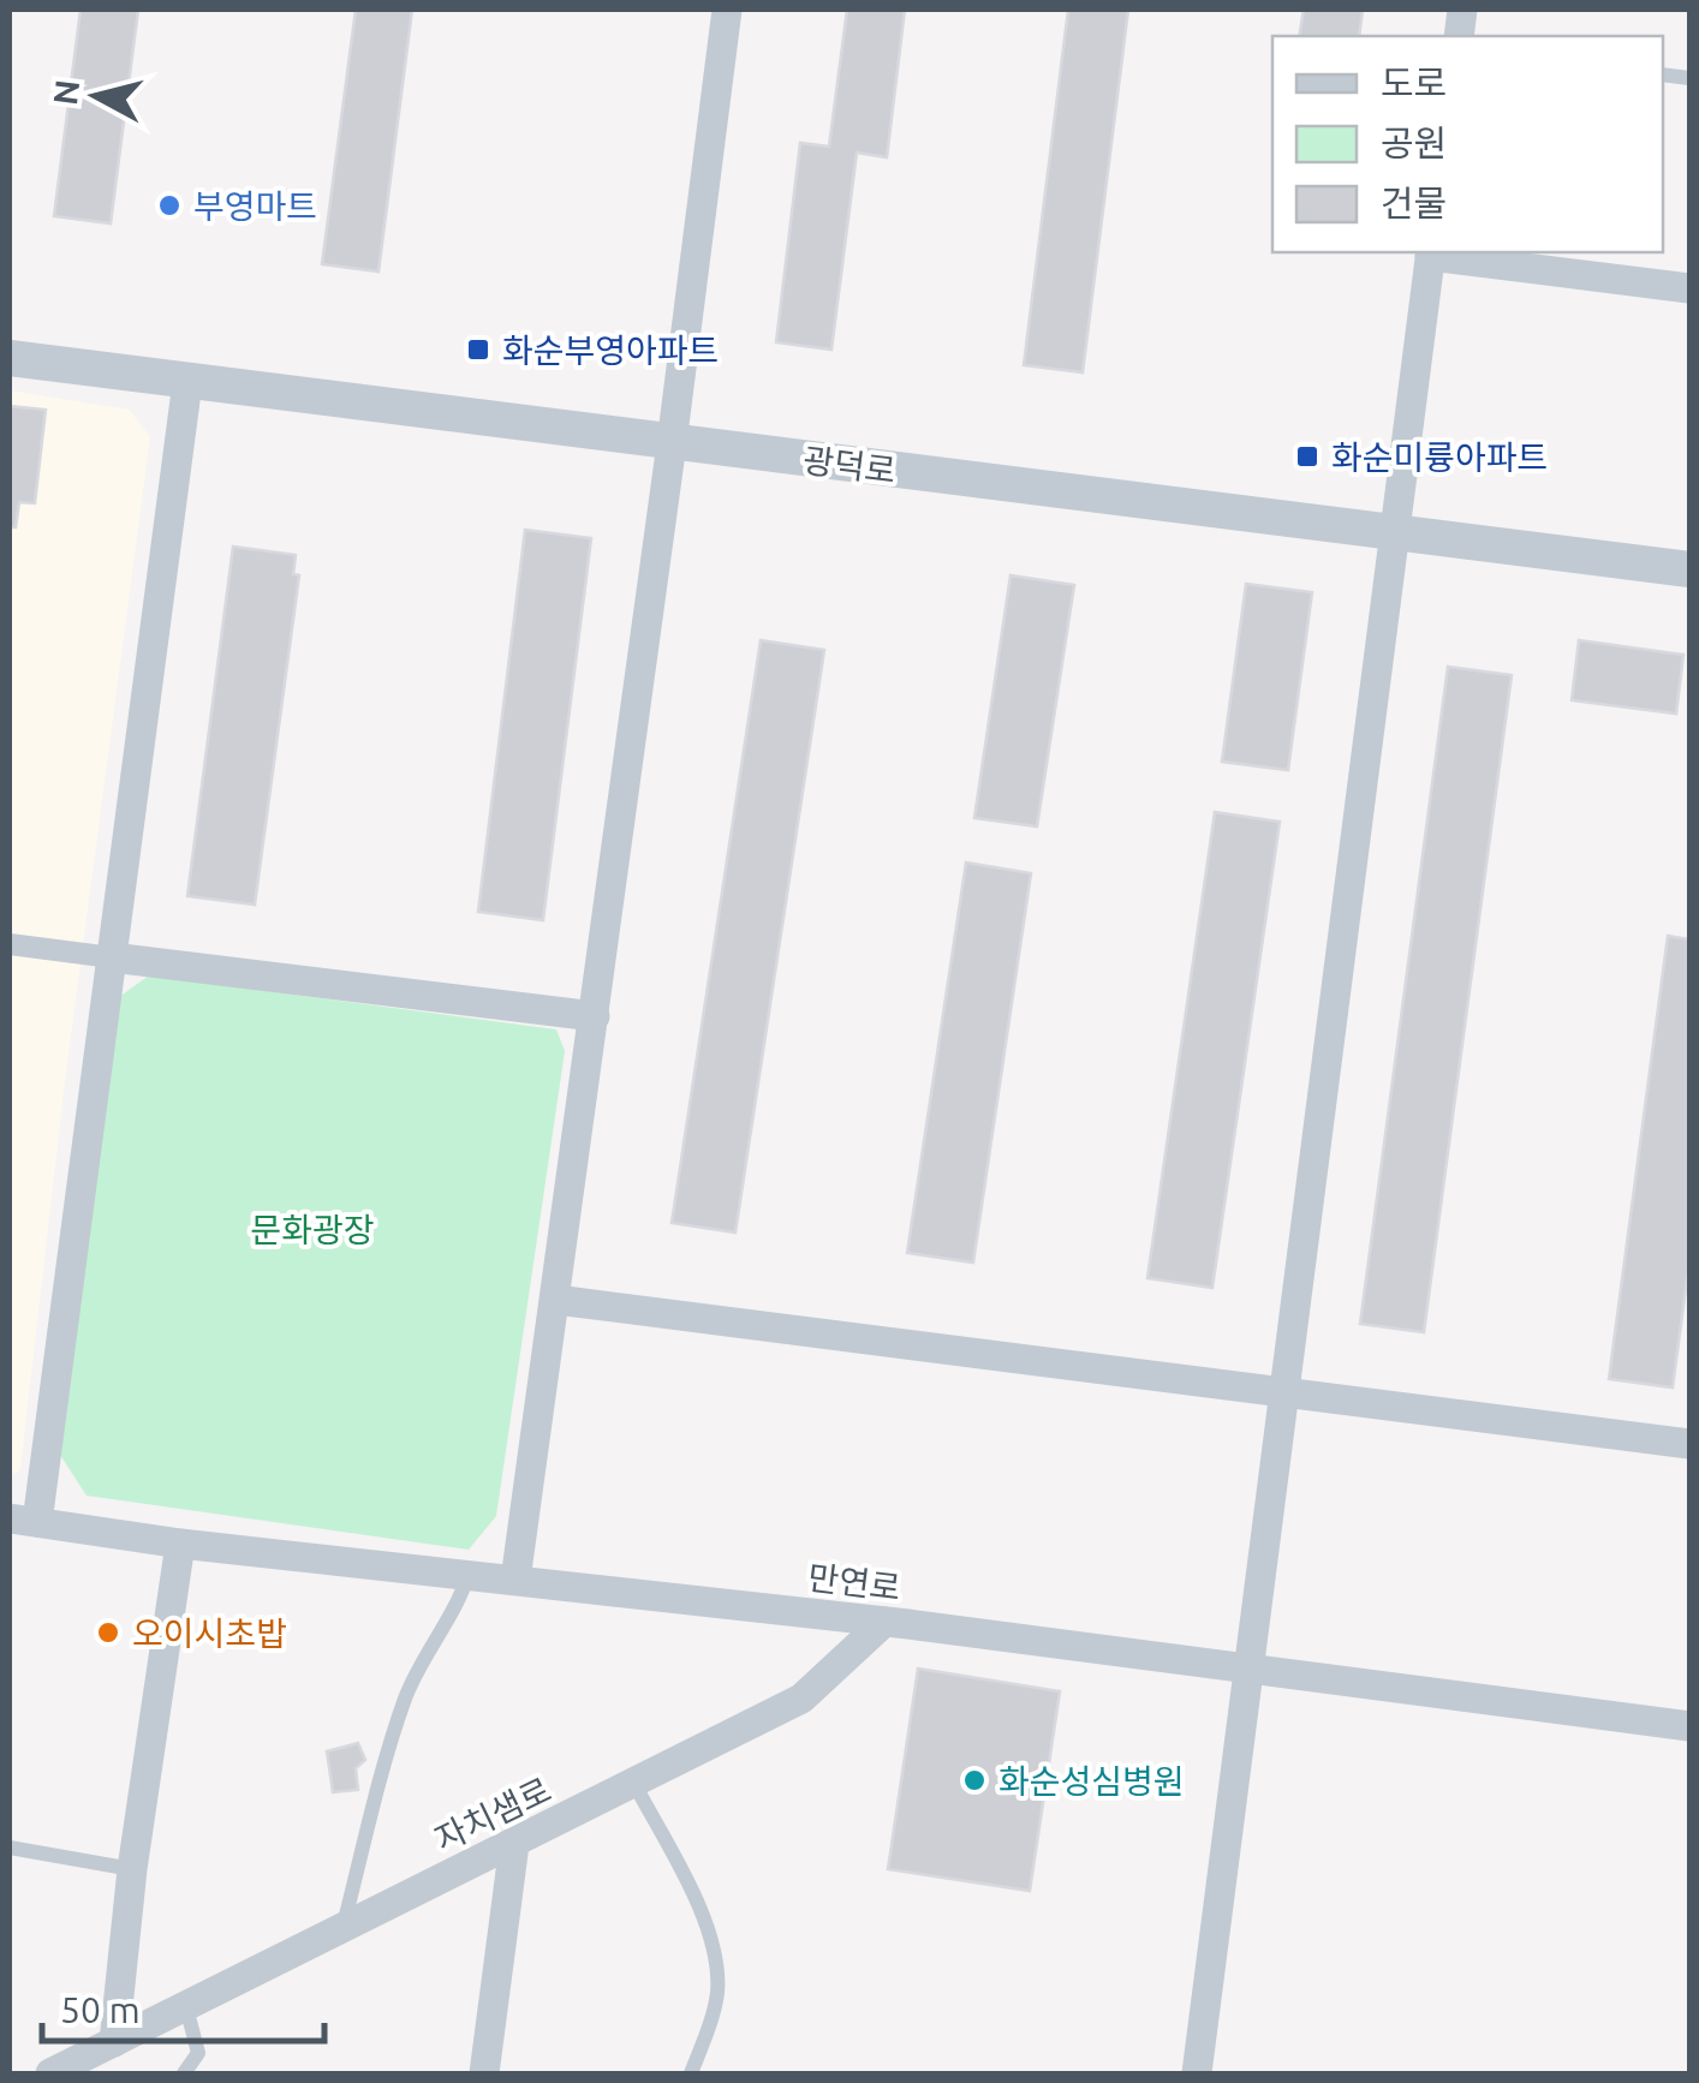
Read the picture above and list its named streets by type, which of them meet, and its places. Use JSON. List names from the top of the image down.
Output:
{
  "streets": {
    "street": ["광덕로", "만연로", "자치샘로"]
  },
  "crossings": [
    ["만연로", "자치샘로"]
  ],
  "parks": ["문화광장"],
  "places": {
    "other": ["부영마트", "오이시초밥", "화순성심병원"],
    "transit": ["화순부영아파트", "화순미륭아파트"]
  },
  "legend": ["도로", "공원", "건물"],
  "scale_bar": "50 m",
  "north": "left"
}
